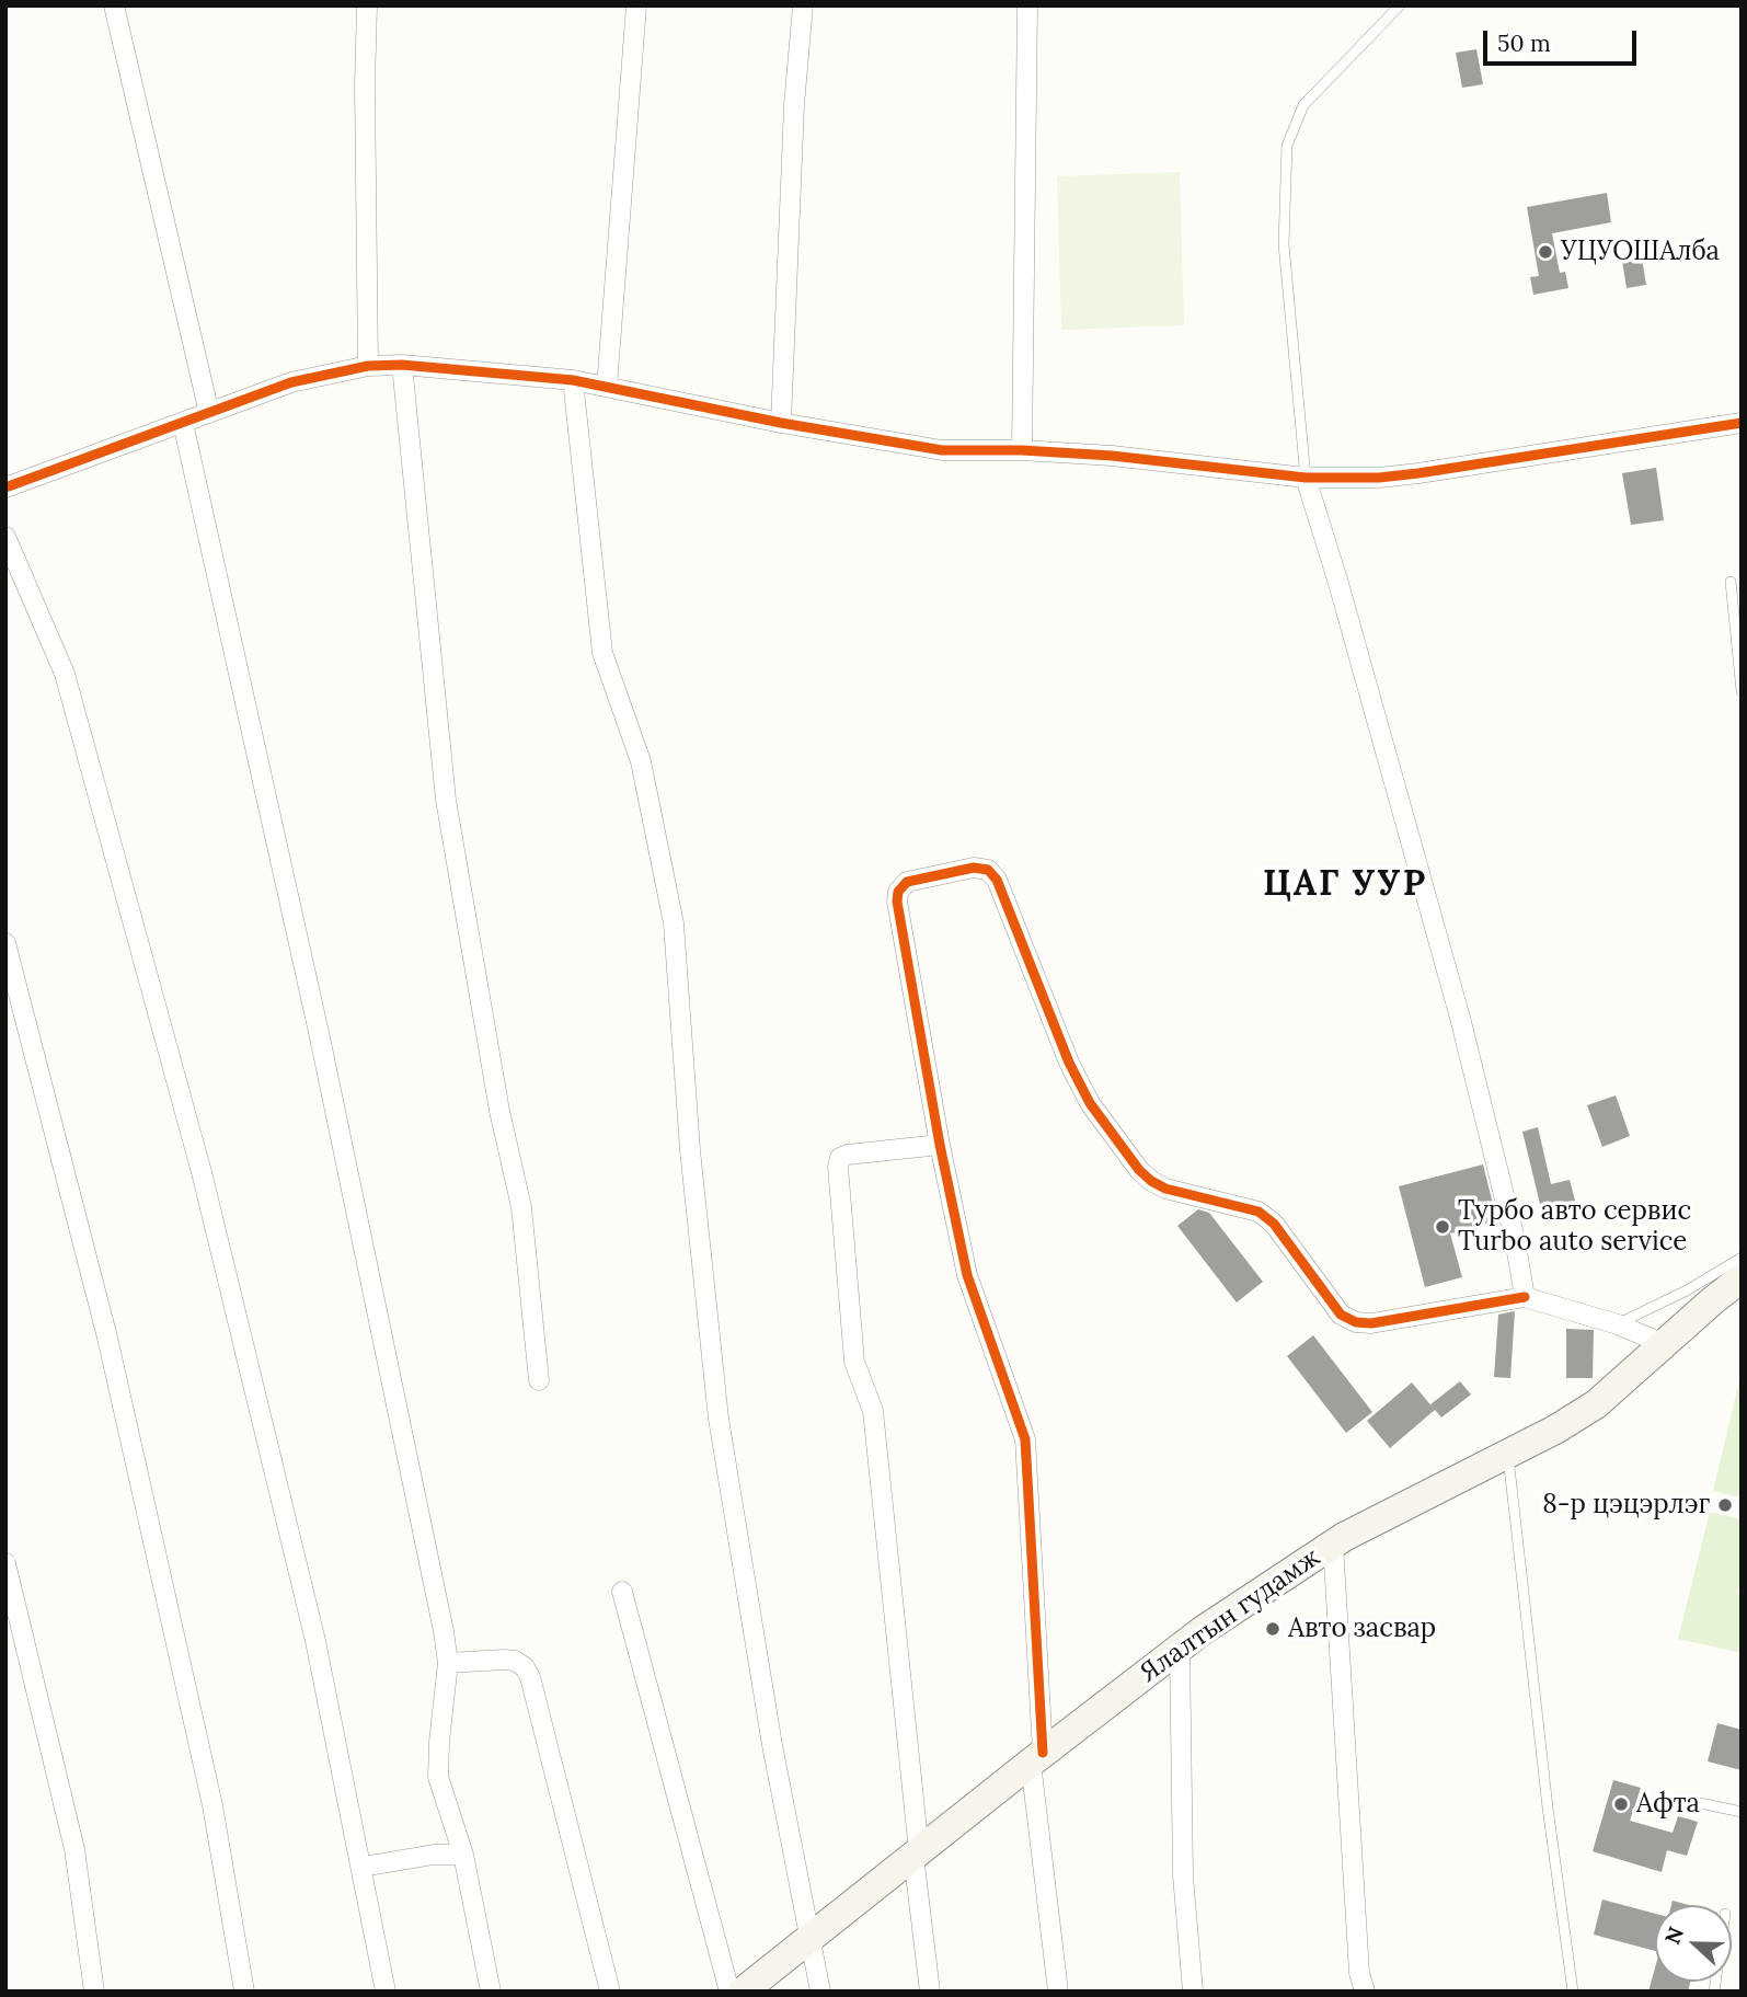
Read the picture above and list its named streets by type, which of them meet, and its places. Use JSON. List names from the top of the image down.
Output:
{
  "streets": {
    "street": ["Ялалтын гудамж"]
  },
  "districts": ["ЦАГ УУР"],
  "places": [
    "УЦУОШАлба",
    "Турбо авто сервис Turbo auto service",
    "8-р цэцэрлэг",
    "Авто засвар",
    "Афта"
  ],
  "scale_bar": "50 m",
  "north": "left"
}
